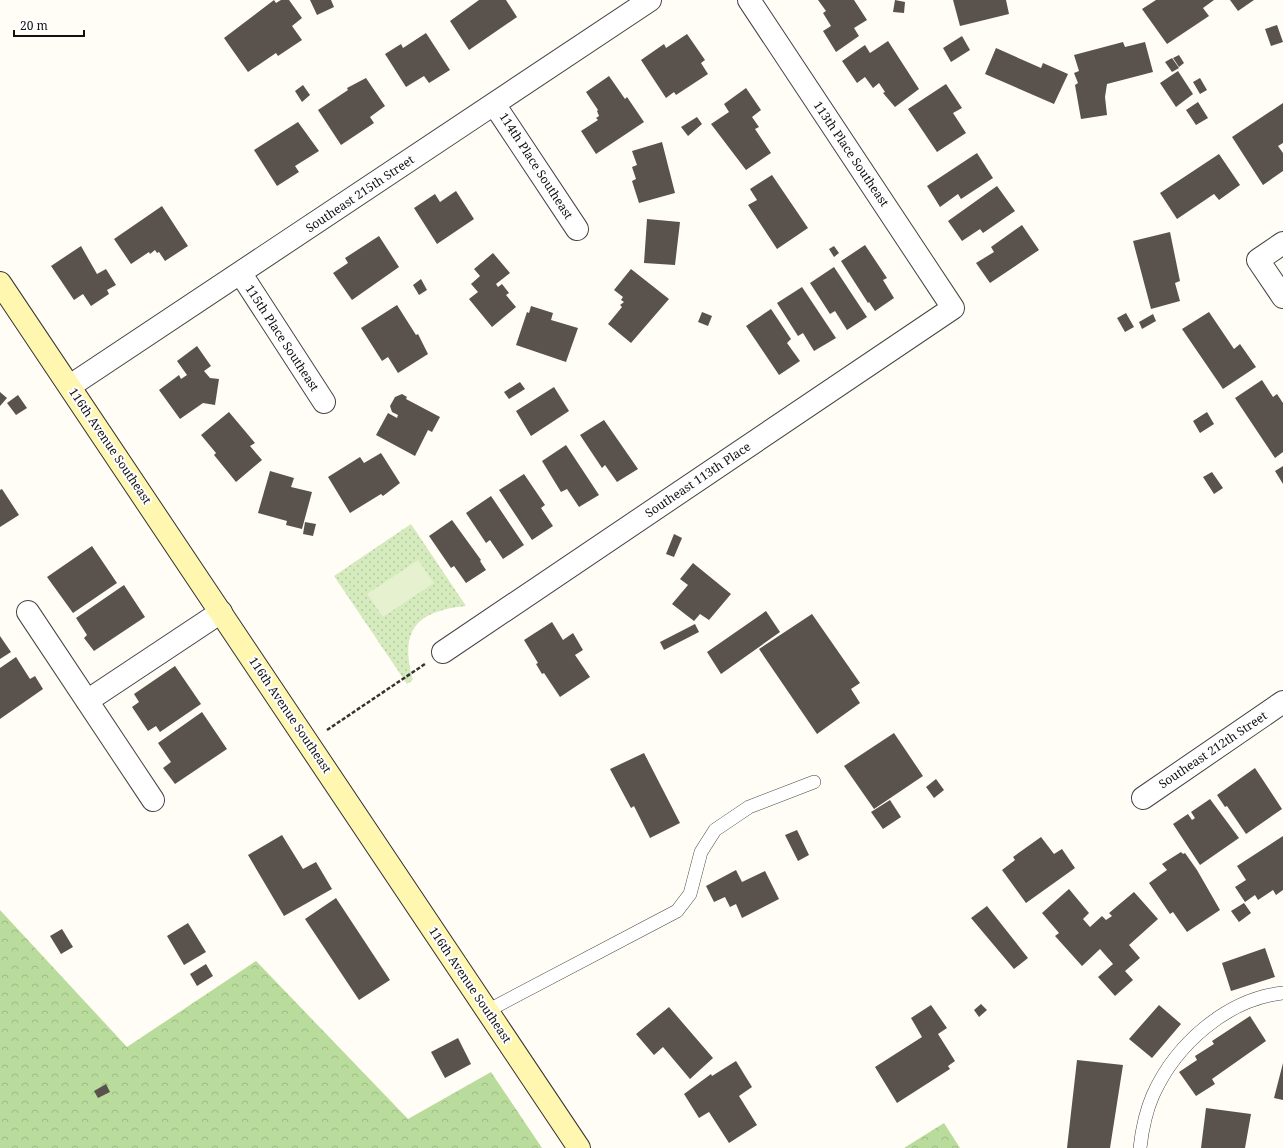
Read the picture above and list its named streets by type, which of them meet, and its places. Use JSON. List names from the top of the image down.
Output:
{
  "streets": {
    "main road": ["116th Avenue Southeast"],
    "street": [
      "113th Place Southeast",
      "114th Place Southeast",
      "Southeast 215th Street",
      "115th Place Southeast",
      "Southeast 113th Place",
      "Southeast 212th Street"
    ]
  },
  "crossings": [
    ["113th Place Southeast", "Southeast 113th Place"],
    ["114th Place Southeast", "Southeast 215th Street"],
    ["Southeast 215th Street", "115th Place Southeast"],
    ["Southeast 215th Street", "116th Avenue Southeast"]
  ],
  "scale_bar": "20 m"
}
